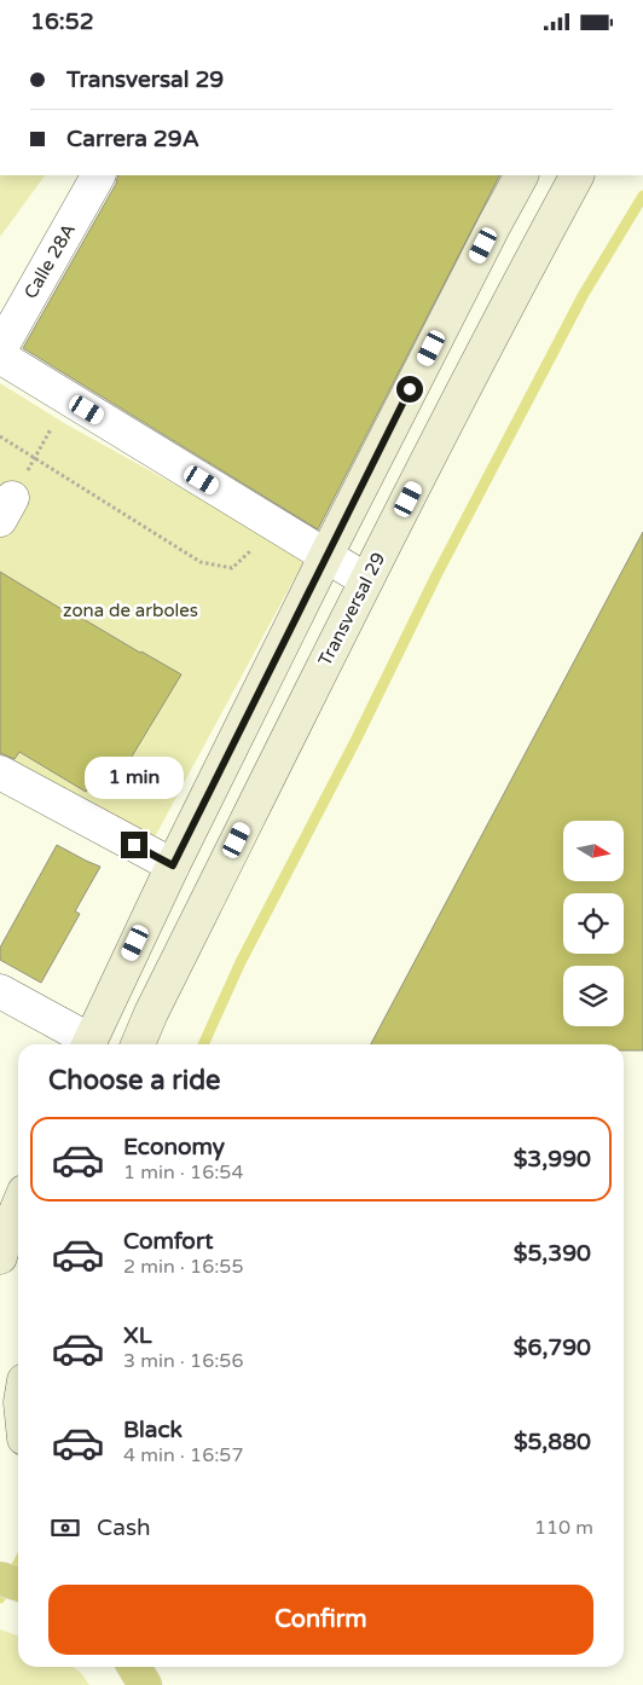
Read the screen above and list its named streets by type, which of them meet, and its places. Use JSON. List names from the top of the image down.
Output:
{
  "streets": {
    "main road": ["Transversal 29"],
    "street": ["Calle 28A"]
  },
  "parks": ["zona de arboles"],
  "north": "right",
  "page": {
    "status": "16:52",
    "banner": ["Transversal 29", "Carrera 29A"],
    "bubble": "1 min",
    "heading": "Choose a ride",
    "list": [
      {
        "name": "Economy",
        "note": "1 min · 16:54",
        "value": "$3,990"
      },
      {
        "name": "Comfort",
        "note": "2 min · 16:55",
        "value": "$5,390"
      },
      {
        "name": "XL",
        "note": "3 min · 16:56",
        "value": "$6,790"
      },
      {
        "name": "Black",
        "note": "4 min · 16:57",
        "value": "$5,880"
      }
    ],
    "pay": ["Cash", "110 m"],
    "buttons": "Confirm"
  }
}
